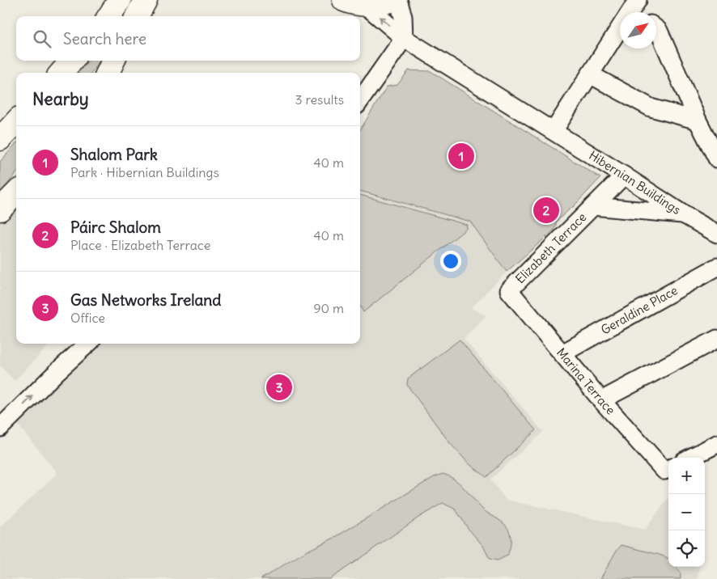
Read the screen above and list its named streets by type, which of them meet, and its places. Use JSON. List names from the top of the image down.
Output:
{
  "streets": {
    "street": [
      "Hibernian Buildings",
      "Elizabeth Terrace",
      "Geraldine Place",
      "Marina Terrace"
    ]
  },
  "crossings": [
    ["Hibernian Buildings", "Elizabeth Terrace"],
    ["Elizabeth Terrace", "Marina Terrace"],
    ["Geraldine Place", "Marina Terrace"]
  ],
  "north": "top right",
  "page": {
    "search": "Search here",
    "heading": ["Nearby", "3 results"],
    "list": [
      {
        "mark": "1",
        "name": "Shalom Park",
        "note": "Park · Hibernian Buildings",
        "value": "40 m"
      },
      {
        "mark": "2",
        "name": "Páirc Shalom",
        "note": "Place · Elizabeth Terrace",
        "value": "40 m"
      },
      {
        "mark": "3",
        "name": "Gas Networks Ireland",
        "note": "Office",
        "value": "90 m"
      }
    ],
    "pins": ["1", "2", "3"],
    "map_buttons": ["+", "−"]
  }
}
